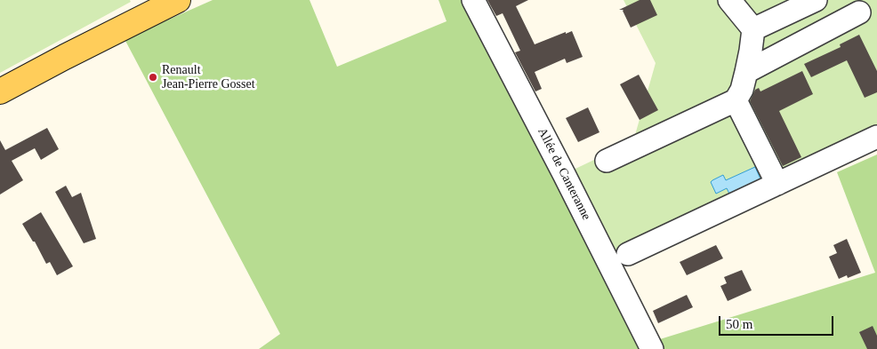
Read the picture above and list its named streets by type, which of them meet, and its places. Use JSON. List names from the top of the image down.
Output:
{
  "streets": {
    "street": ["Allée de Canteranne"]
  },
  "places": ["Renault Jean-Pierre Gosset"],
  "scale_bar": "50 m"
}
